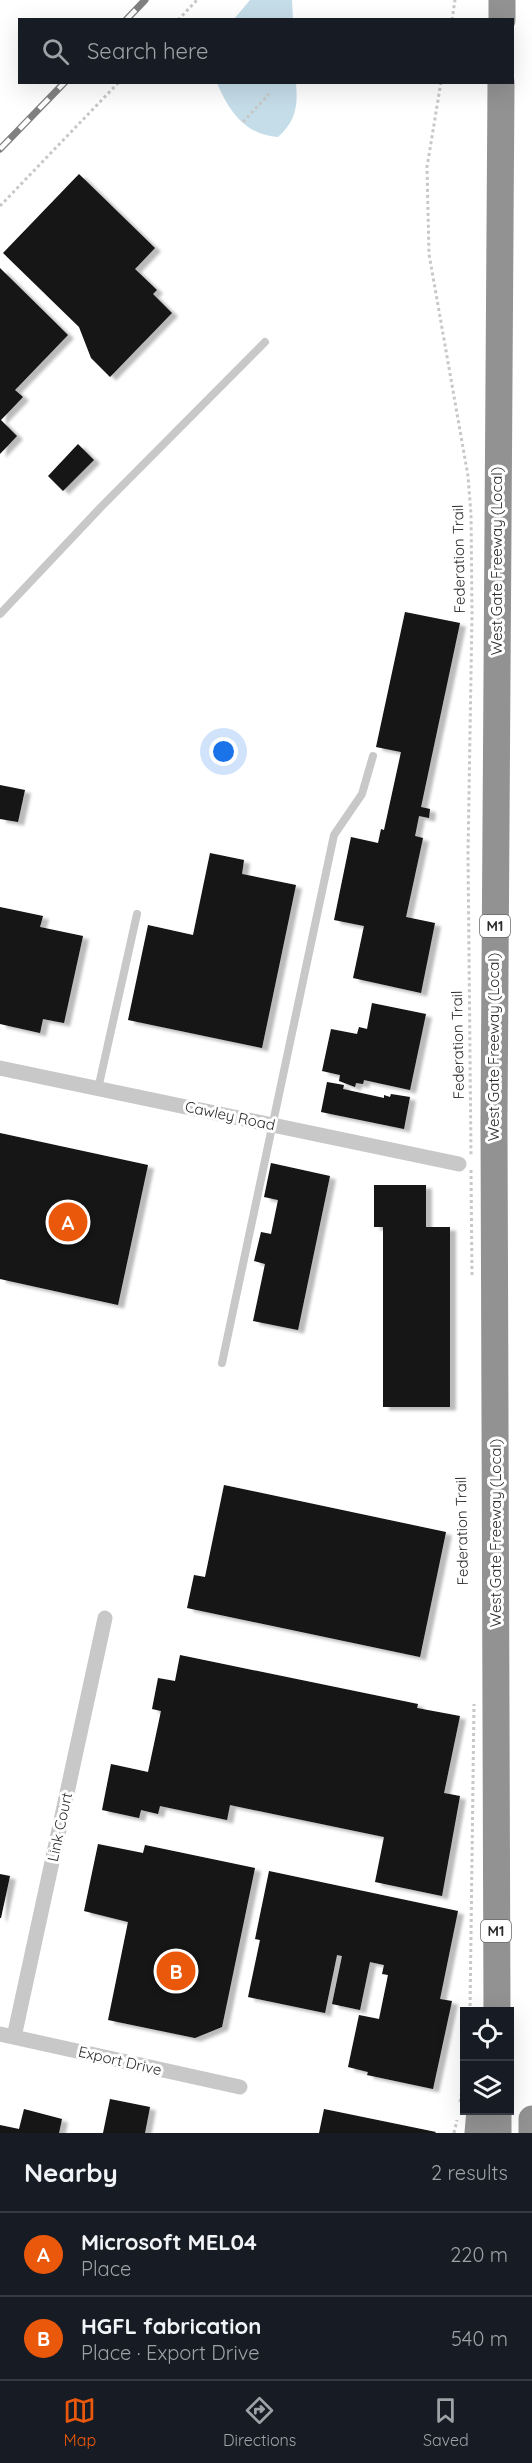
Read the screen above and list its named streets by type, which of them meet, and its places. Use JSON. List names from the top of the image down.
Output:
{
  "streets": {
    "highway": ["West Gate Freeway (Local)", "M1"],
    "street": ["Cawley Road", "Link Court", "Export Drive"],
    "path": ["Federation Trail"]
  },
  "crossings": [
    ["Federation Trail", "Cawley Road"],
    ["Link Court", "Export Drive"]
  ],
  "page": {
    "search": "Search here",
    "pins": ["A", "B"],
    "heading": ["Nearby", "2 results"],
    "list": [
      {
        "mark": "A",
        "name": "Microsoft MEL04",
        "note": "Place",
        "value": "220 m"
      },
      {
        "mark": "B",
        "name": "HGFL fabrication",
        "note": "Place · Export Drive",
        "value": "540 m"
      }
    ],
    "nav": ["Map", "Directions", "Saved"]
  }
}
